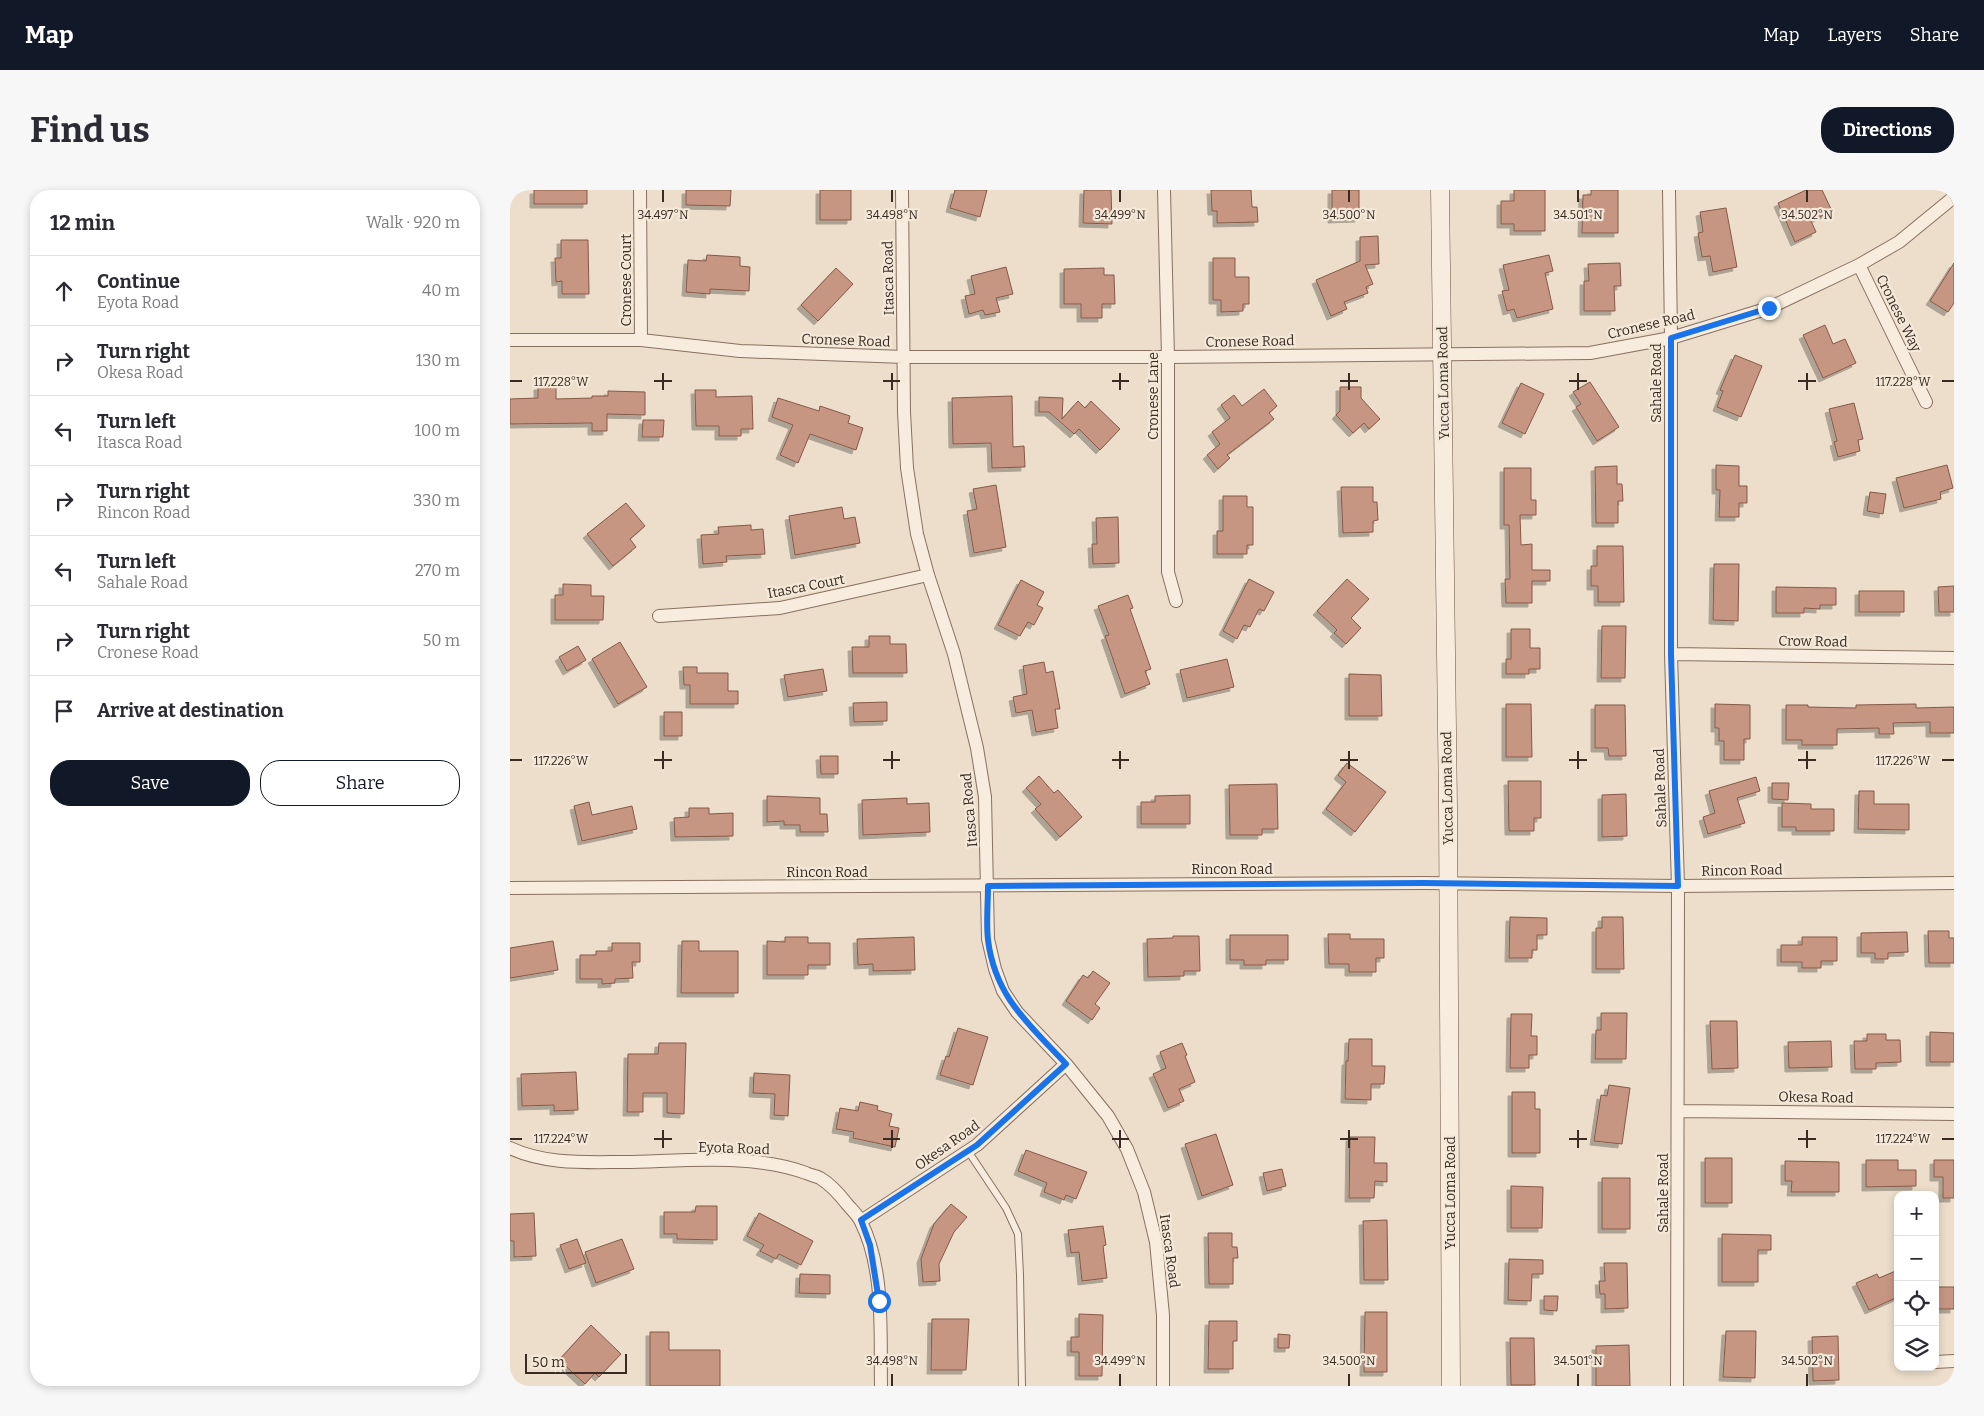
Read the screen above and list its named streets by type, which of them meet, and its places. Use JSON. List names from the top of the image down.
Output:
{
  "streets": {
    "main road": ["Yucca Loma Road"],
    "street": [
      "Itasca Road",
      "Cronese Court",
      "Cronese Way",
      "Cronese Road",
      "Sahale Road",
      "Cronese Lane",
      "Itasca Court",
      "Crow Road",
      "Rincon Road",
      "Okesa Road",
      "Eyota Road"
    ]
  },
  "crossings": [
    ["Itasca Road", "Cronese Road"],
    ["Itasca Road", "Itasca Court"],
    ["Itasca Road", "Rincon Road"],
    ["Itasca Road", "Okesa Road"],
    ["Cronese Court", "Cronese Road"],
    ["Cronese Way", "Cronese Road"],
    ["Cronese Road", "Yucca Loma Road"],
    ["Cronese Road", "Sahale Road"],
    ["Cronese Road", "Cronese Lane"],
    ["Yucca Loma Road", "Rincon Road"],
    ["Sahale Road", "Crow Road"],
    ["Sahale Road", "Rincon Road"],
    ["Sahale Road", "Okesa Road"],
    ["Okesa Road", "Eyota Road"]
  ],
  "scale_bar": "50 m",
  "page": {
    "header": "Map",
    "nav": ["Map", "Layers", "Share"],
    "buttons": [
      "Directions",
      ["Save", "Share"]
    ],
    "title": "Find us",
    "heading": ["12 min", "Walk · 920 m"],
    "list": [
      ["Continue", "Eyota Road", "40 m"],
      ["Turn right", "Okesa Road", "130 m"],
      ["Turn left", "Itasca Road", "100 m"],
      ["Turn right", "Rincon Road", "330 m"],
      ["Turn left", "Sahale Road", "270 m"],
      ["Turn right", "Cronese Road", "50 m"],
      "Arrive at destination"
    ],
    "map_buttons": ["+", "−"],
    "scale": "50 m"
  },
  "coordinates": [
    "34.497°N",
    "34.498°N",
    "34.499°N",
    "34.500°N",
    "34.501°N",
    "34.502°N",
    "117.228°W",
    "117.226°W",
    "117.224°W"
  ]
}
